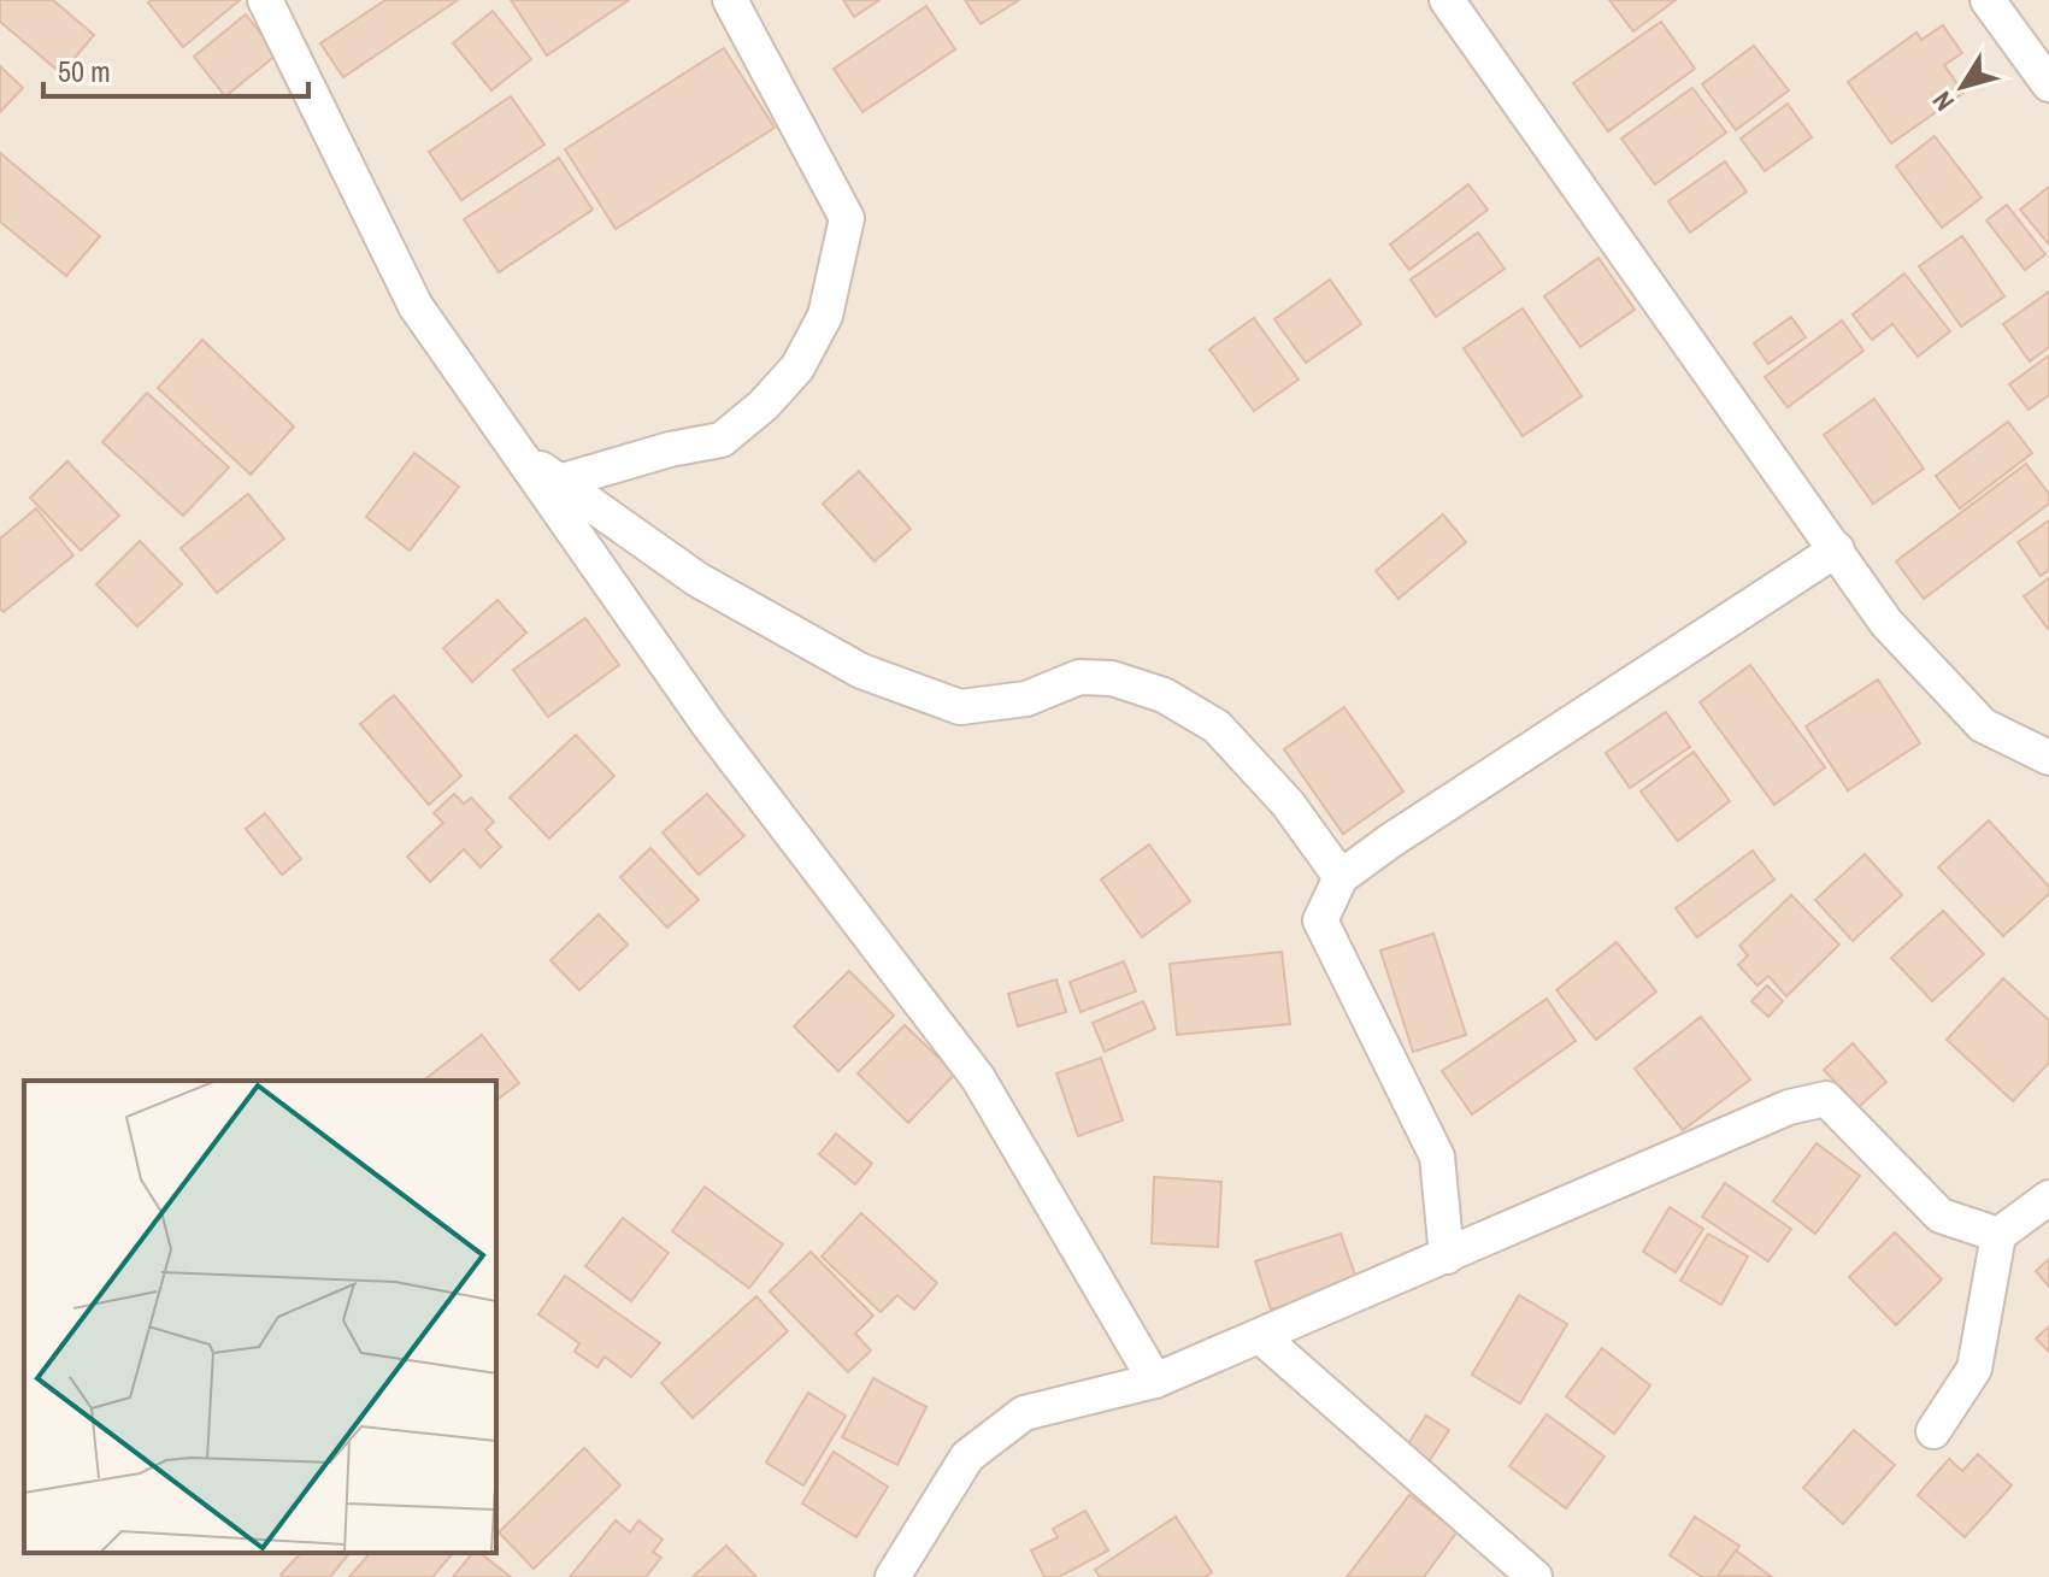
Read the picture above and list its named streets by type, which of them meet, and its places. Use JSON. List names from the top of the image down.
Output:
{
  "scale_bar": "50 m",
  "north": "bottom left"
}
